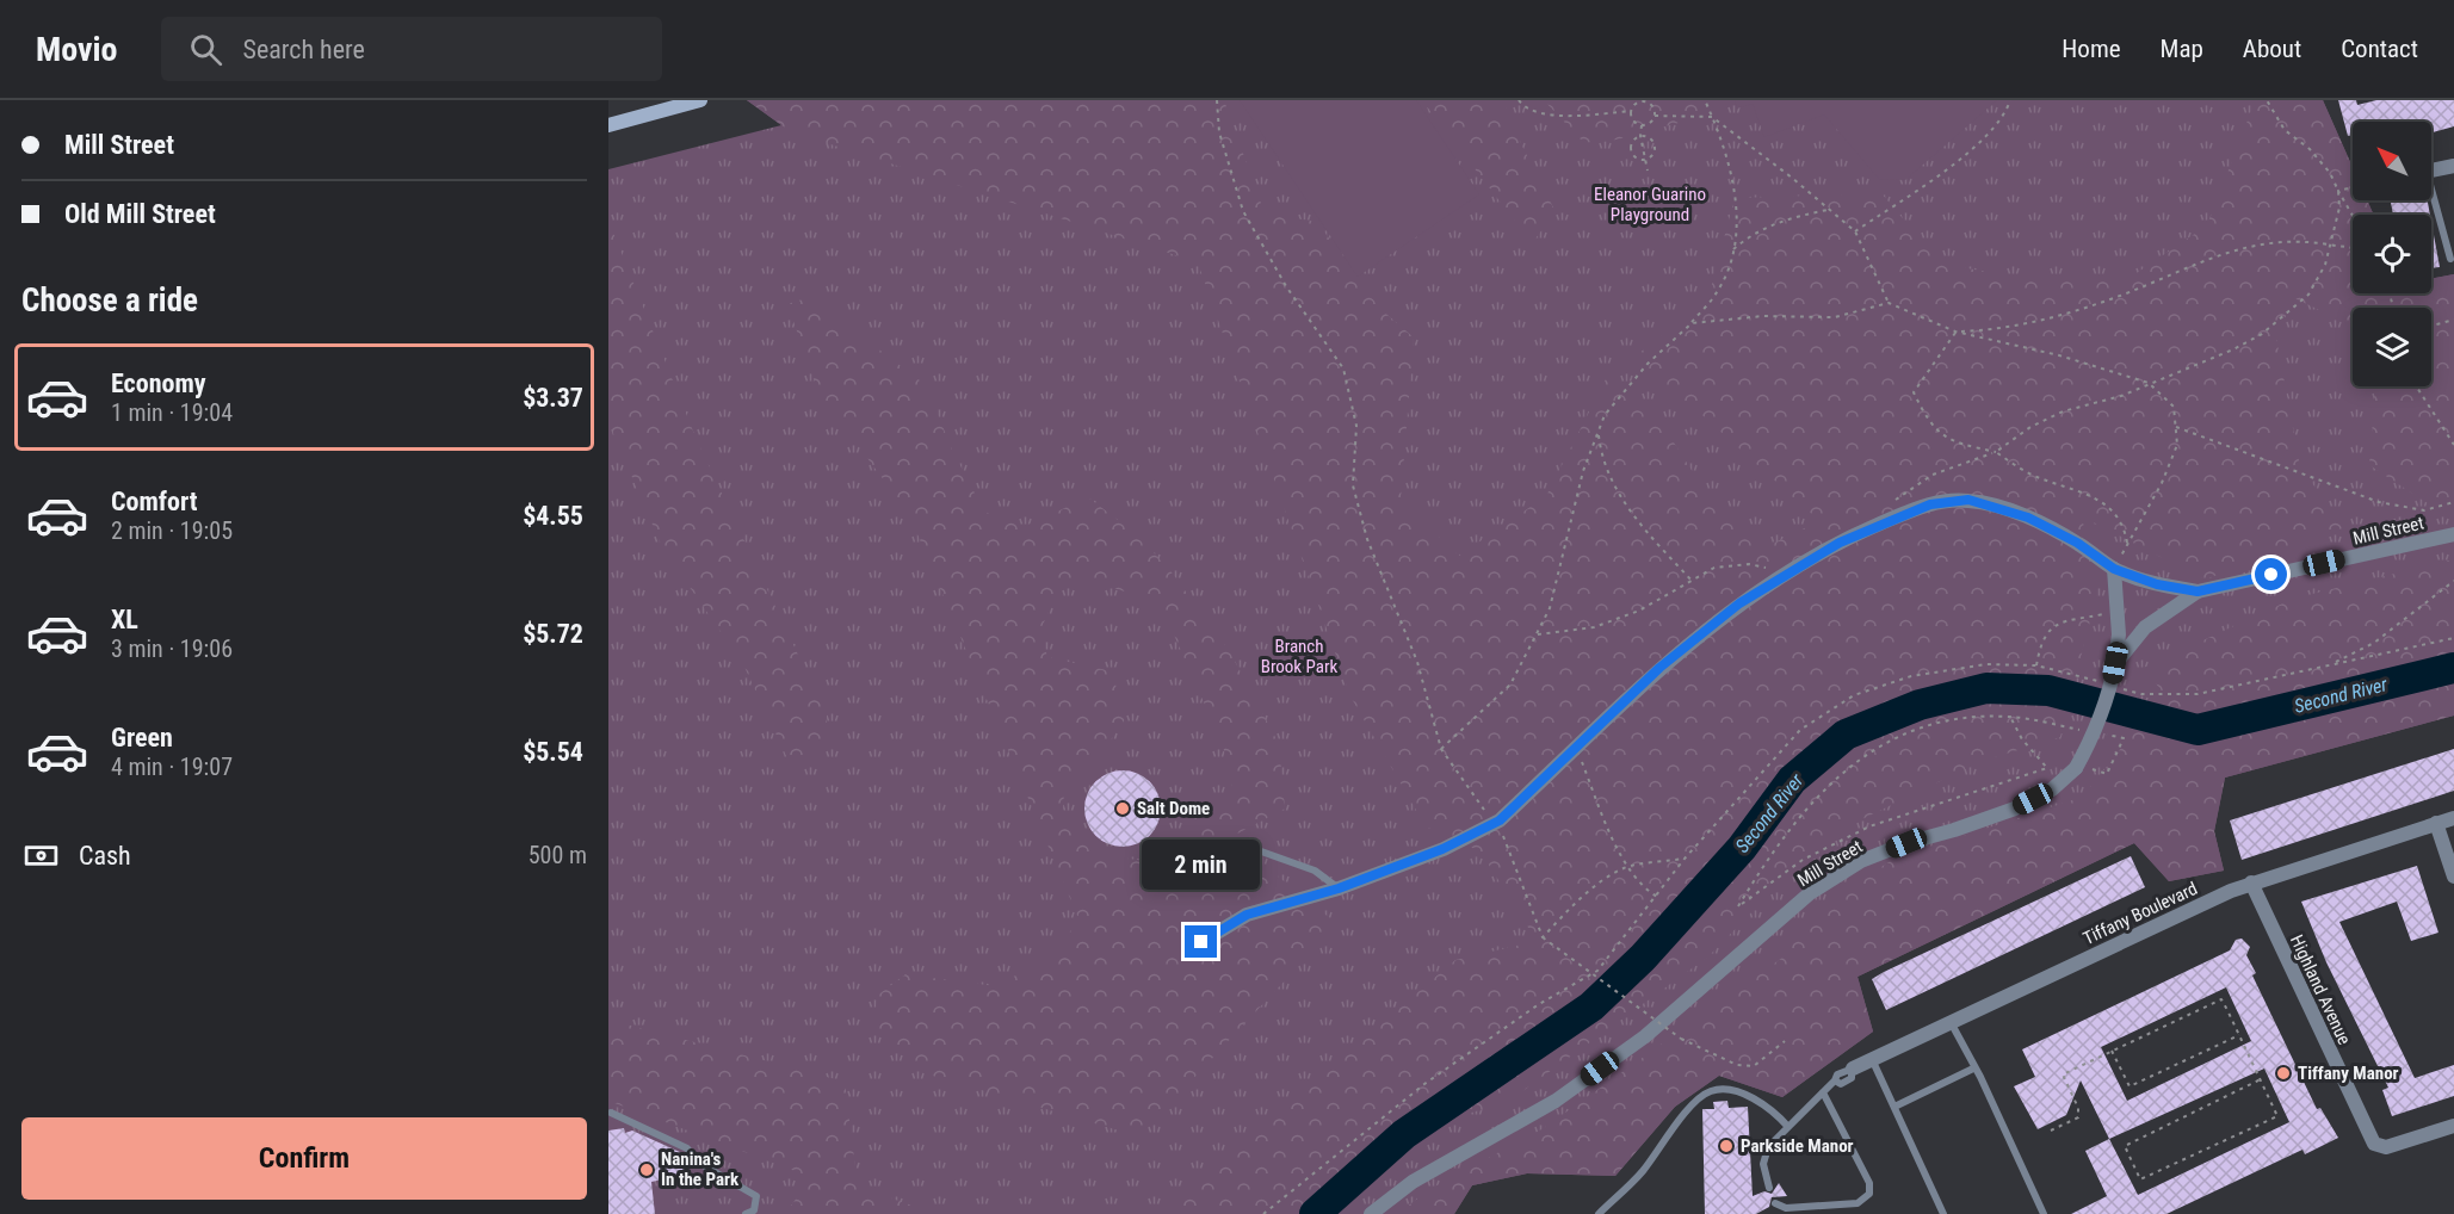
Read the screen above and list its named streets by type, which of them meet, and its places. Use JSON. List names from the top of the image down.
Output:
{
  "streets": {
    "street": ["Mill Street", "Tiffany Boulevard", "Highland Avenue"]
  },
  "crossings": [
    ["Tiffany Boulevard", "Highland Avenue"]
  ],
  "water": ["Second River"],
  "parks": ["Eleanor Guarino Playground", "Branch Brook Park"],
  "places": [
    "Salt Dome",
    "Tiffany Manor",
    "Parkside Manor",
    "Nanina's In the Park"
  ],
  "north": "top left",
  "page": {
    "header": "Movio",
    "search": "Search here",
    "nav": [
      "Home",
      "Map",
      "About",
      "Contact"
    ],
    "banner": ["Mill Street", "Old Mill Street"],
    "heading": "Choose a ride",
    "list": [
      {
        "name": "Economy",
        "note": "1 min · 19:04",
        "value": "$3.37"
      },
      {
        "name": "Comfort",
        "note": "2 min · 19:05",
        "value": "$4.55"
      },
      {
        "name": "XL",
        "note": "3 min · 19:06",
        "value": "$5.72"
      },
      {
        "name": "Green",
        "note": "4 min · 19:07",
        "value": "$5.54"
      }
    ],
    "pay": ["Cash", "500 m"],
    "bubble": "2 min",
    "buttons": "Confirm"
  }
}
